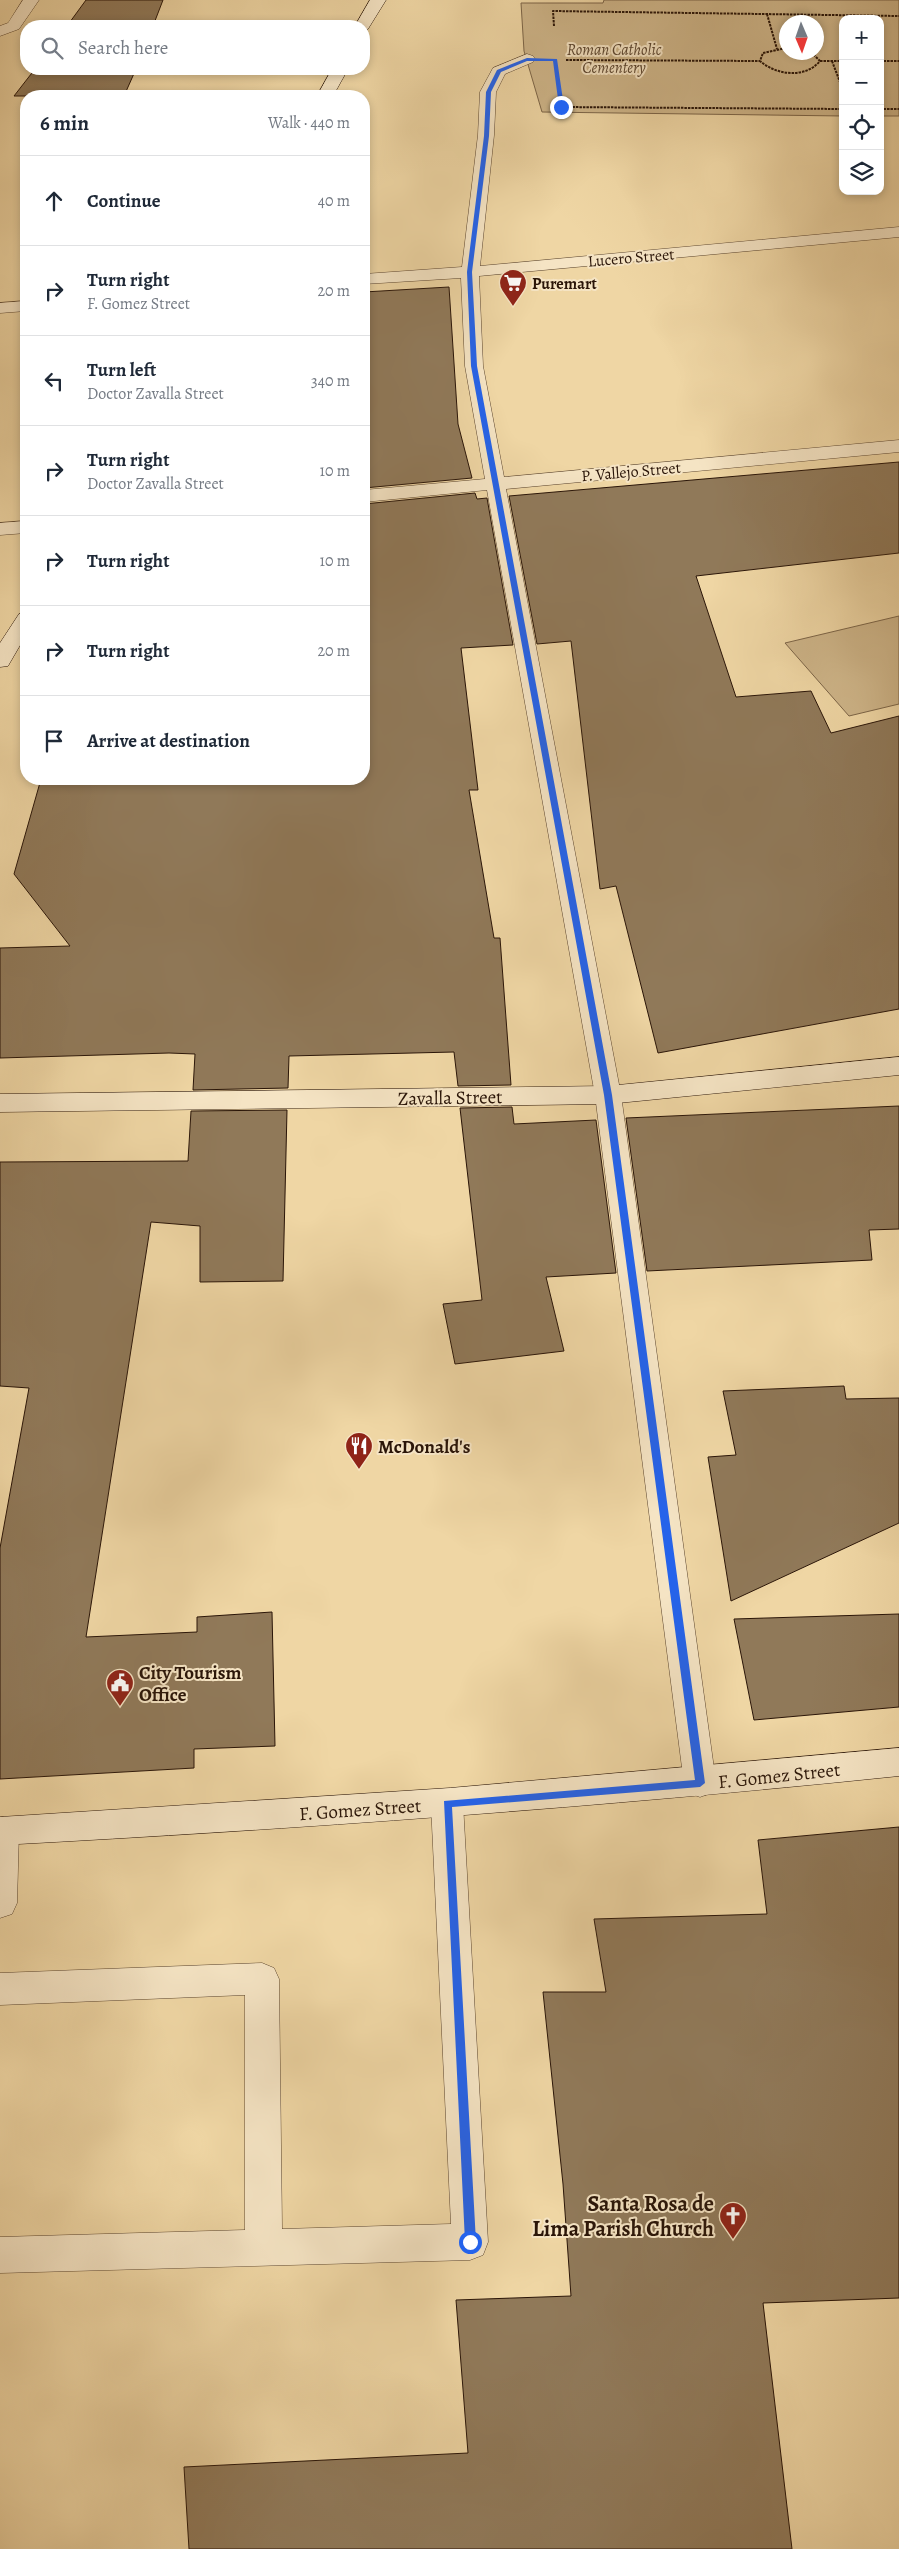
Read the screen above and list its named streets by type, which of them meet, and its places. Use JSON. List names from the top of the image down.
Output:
{
  "streets": {
    "street": [
      "Lucero Street",
      "P. Vallejo Street",
      "Zavalla Street",
      "F. Gomez Street"
    ]
  },
  "parks": ["Roman Catholic Cementery"],
  "places": {
    "supermarket": ["Puremart"],
    "restaurant": ["McDonald's"],
    "public building": ["City Tourism Office"],
    "church": ["Santa Rosa de Lima Parish Church"]
  },
  "north": "bottom",
  "page": {
    "map_buttons": ["+", "−"],
    "search": "Search here",
    "heading": ["6 min", "Walk · 440 m"],
    "list": [
      ["Continue", "40 m"],
      ["Turn right", "F. Gomez Street", "20 m"],
      ["Turn left", "Doctor Zavalla Street", "340 m"],
      ["Turn right", "Doctor Zavalla Street", "10 m"],
      ["Turn right", "10 m"],
      ["Turn right", "20 m"],
      "Arrive at destination"
    ]
  }
}
